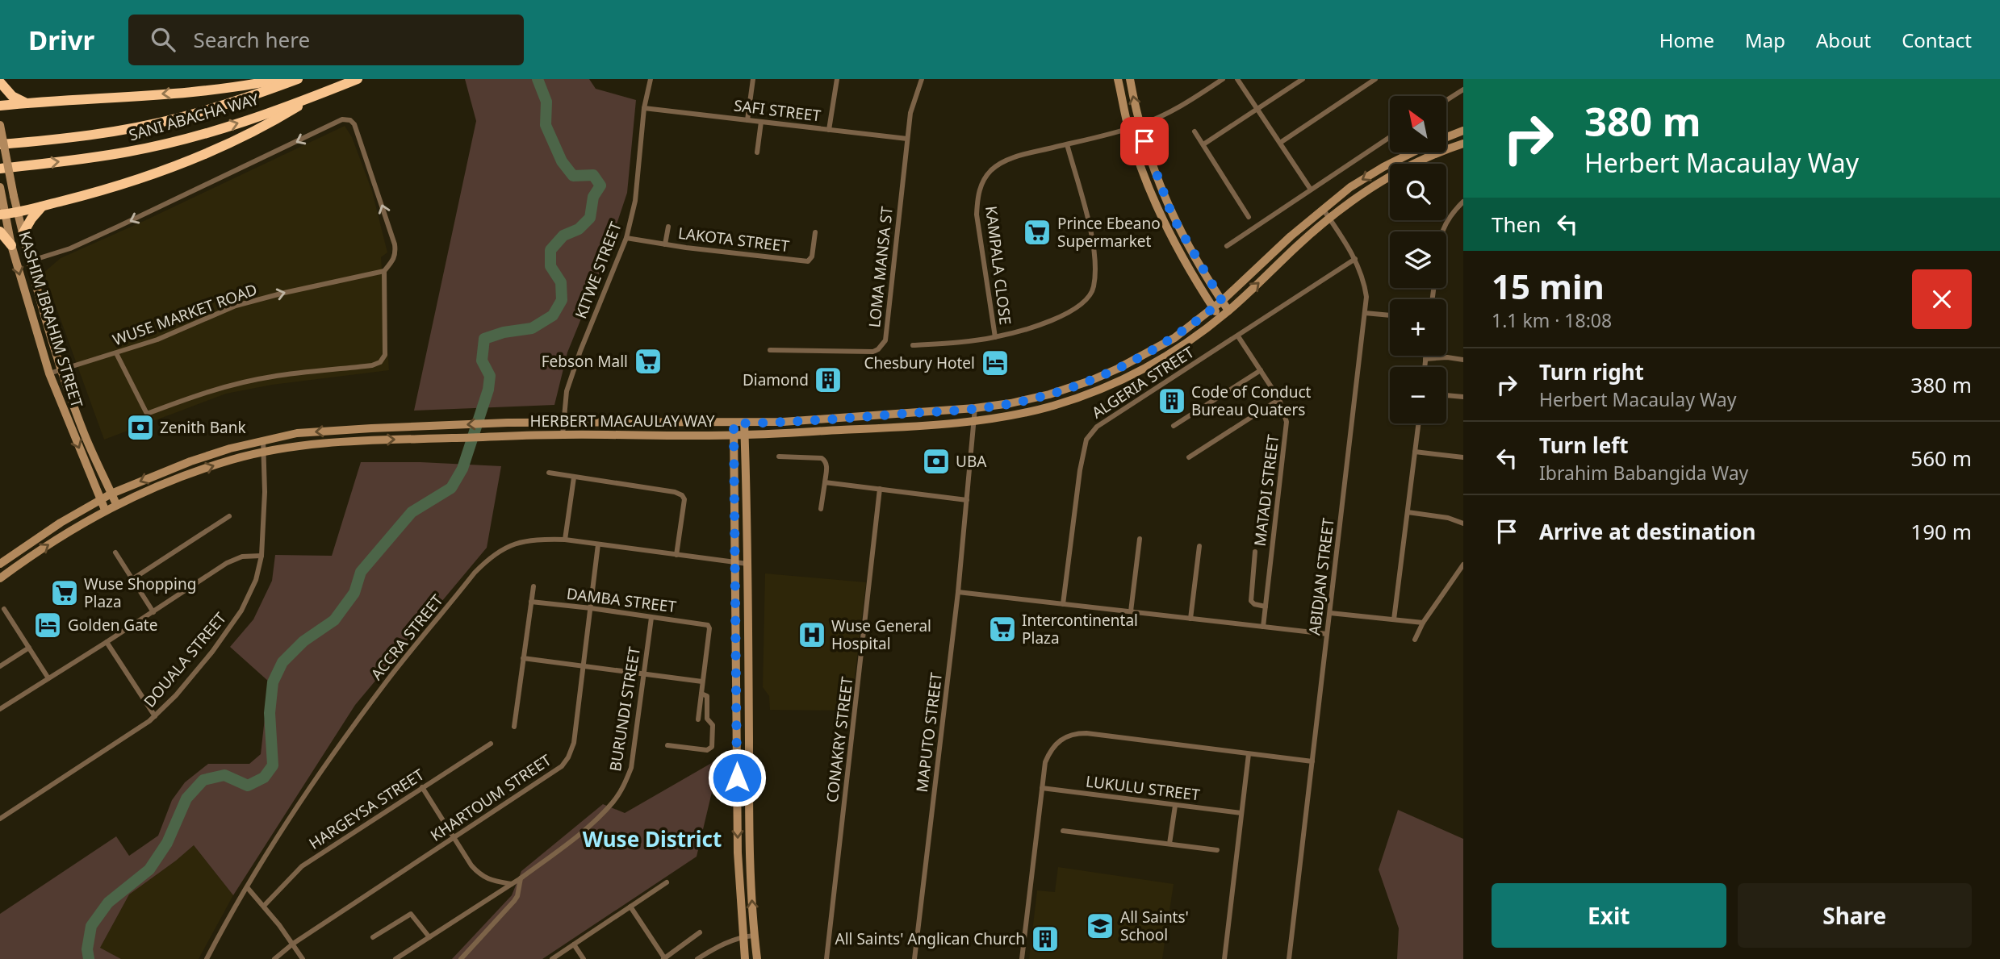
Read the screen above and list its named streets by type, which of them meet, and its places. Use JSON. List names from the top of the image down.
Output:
{
  "streets": {
    "highway": ["SANI ABACHA WAY"],
    "main road": ["KASHIM IBRAHIM STREET", "HERBERT MACAULAY WAY"],
    "street": [
      "SAFI STREET",
      "LAKOTA STREET",
      "KAMPALA CLOSE",
      "LOMA MANSA ST",
      "KITWE STREET",
      "WUSE MARKET ROAD",
      "ALGERIA STREET",
      "MATADI STREET",
      "ABIDJAN STREET",
      "DAMBA STREET",
      "ACCRA STREET",
      "DOUALA STREET",
      "BURUNDI STREET",
      "MAPUTO STREET",
      "CONAKRY STREET",
      "LUKULU STREET",
      "KHARTOUM STREET",
      "HARGEYSA STREET"
    ]
  },
  "crossings": [
    ["SAFI STREET", "LOMA MANSA ST"],
    ["SAFI STREET", "KITWE STREET"],
    ["LAKOTA STREET", "KITWE STREET"],
    ["KITWE STREET", "HERBERT MACAULAY WAY"],
    ["WUSE MARKET ROAD", "KASHIM IBRAHIM STREET"],
    ["KASHIM IBRAHIM STREET", "HERBERT MACAULAY WAY"],
    ["ALGERIA STREET", "MATADI STREET"],
    ["ALGERIA STREET", "ABIDJAN STREET"],
    ["HERBERT MACAULAY WAY", "ABIDJAN STREET"],
    ["HERBERT MACAULAY WAY", "DOUALA STREET"],
    ["HERBERT MACAULAY WAY", "MAPUTO STREET"],
    ["DAMBA STREET", "BURUNDI STREET"],
    ["DAMBA STREET", "KHARTOUM STREET"],
    ["ACCRA STREET", "KHARTOUM STREET"]
  ],
  "one_way": ["WUSE MARKET ROAD"],
  "districts": ["Wuse District"],
  "places": {
    "supermarket": [
      "Prince Ebeano Supermarket",
      "Febson Mall",
      "Wuse Shopping Plaza",
      "Intercontinental Plaza"
    ],
    "hotel": ["Chesbury Hotel", "Golden Gate"],
    "building": ["Diamond", "Code of Conduct Bureau Quaters", "All Saints' Anglican Church"],
    "bank": ["Zenith Bank", "UBA"],
    "hospital": ["Wuse General Hospital"],
    "school or university": ["All Saints' School"]
  },
  "north": "top left",
  "page": {
    "header": "Drivr",
    "search": "Search here",
    "nav": [
      "Home",
      "Map",
      "About",
      "Contact"
    ],
    "turn": ["380 m", "Herbert Macaulay Way"],
    "map_buttons": ["+", "−"],
    "then": "Then",
    "heading": ["15 min", "1.1 km · 18:08"],
    "list": [
      {
        "name": "Turn right",
        "note": "Herbert Macaulay Way",
        "value": "380 m"
      },
      {
        "name": "Turn left",
        "note": "Ibrahim Babangida Way",
        "value": "560 m"
      },
      {
        "name": "Arrive at destination",
        "value": "190 m"
      }
    ],
    "buttons": ["Exit", "Share"]
  }
}
